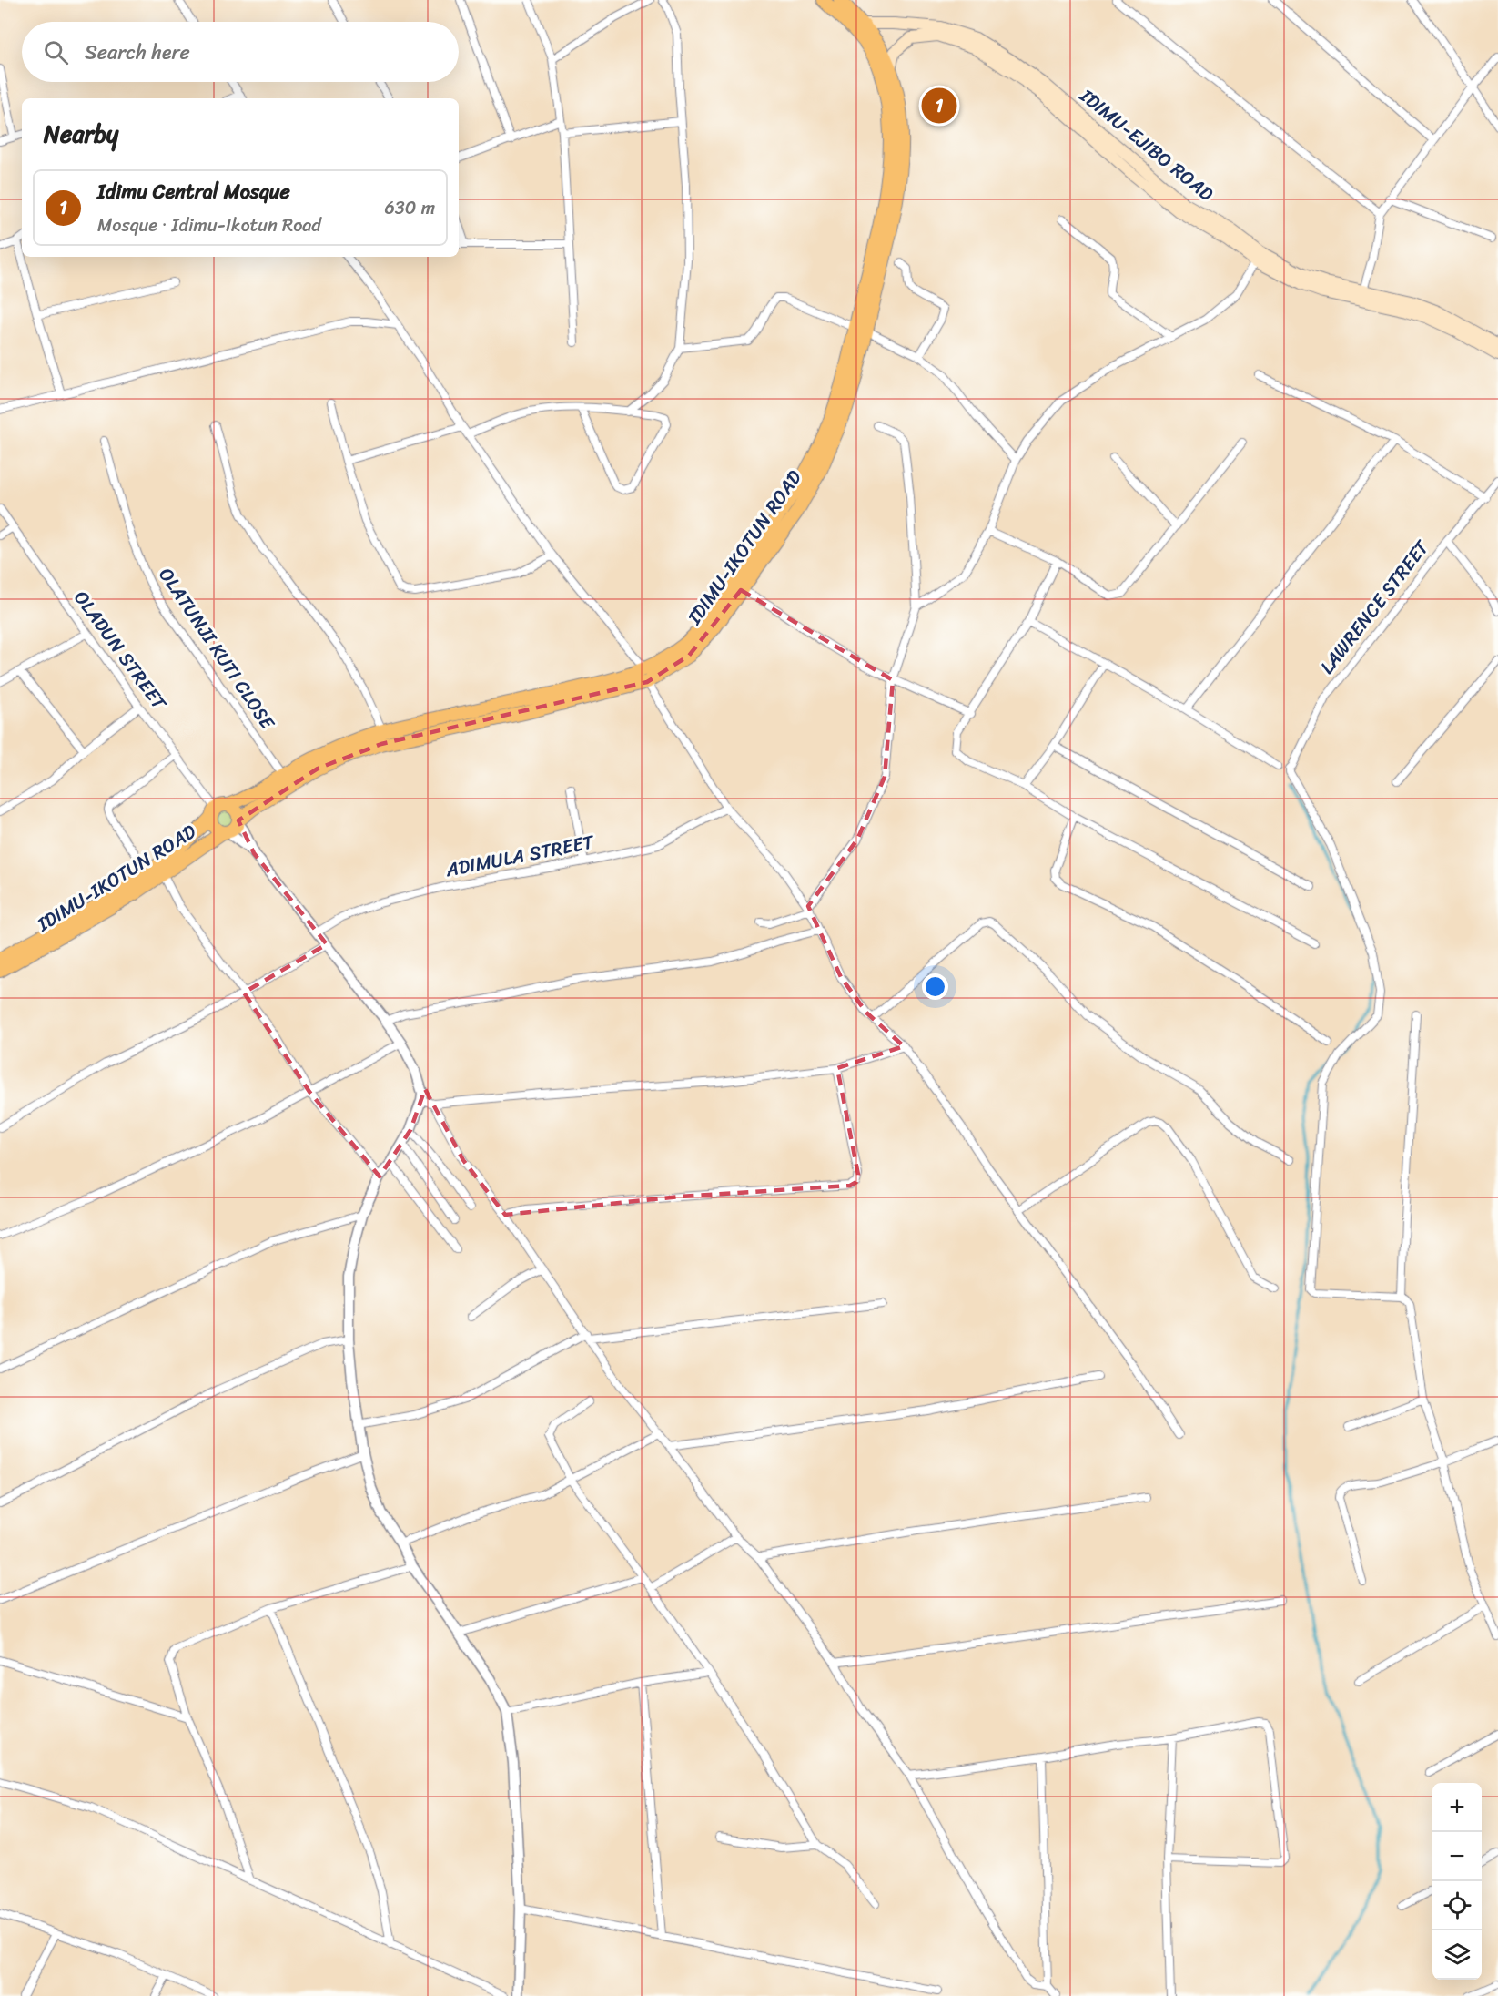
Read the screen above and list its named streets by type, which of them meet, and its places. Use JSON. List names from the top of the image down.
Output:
{
  "streets": {
    "main road": ["IDIMU-EJIBO ROAD", "IDIMU-IKOTUN ROAD"],
    "street": [
      "LAWRENCE STREET",
      "OLATUNJI KUTI CLOSE",
      "OLADUN STREET",
      "ADIMULA STREET"
    ]
  },
  "crossings": [
    ["IDIMU-EJIBO ROAD", "IDIMU-IKOTUN ROAD"],
    ["IDIMU-IKOTUN ROAD", "OLATUNJI KUTI CLOSE"],
    ["IDIMU-IKOTUN ROAD", "OLADUN STREET"]
  ],
  "page": {
    "search": "Search here",
    "pins": "1",
    "heading": "Nearby",
    "list": [
      {
        "mark": "1",
        "name": "Idimu Central Mosque",
        "note": "Mosque · Idimu-Ikotun Road",
        "value": "630 m"
      }
    ],
    "map_buttons": ["+", "−"]
  }
}
